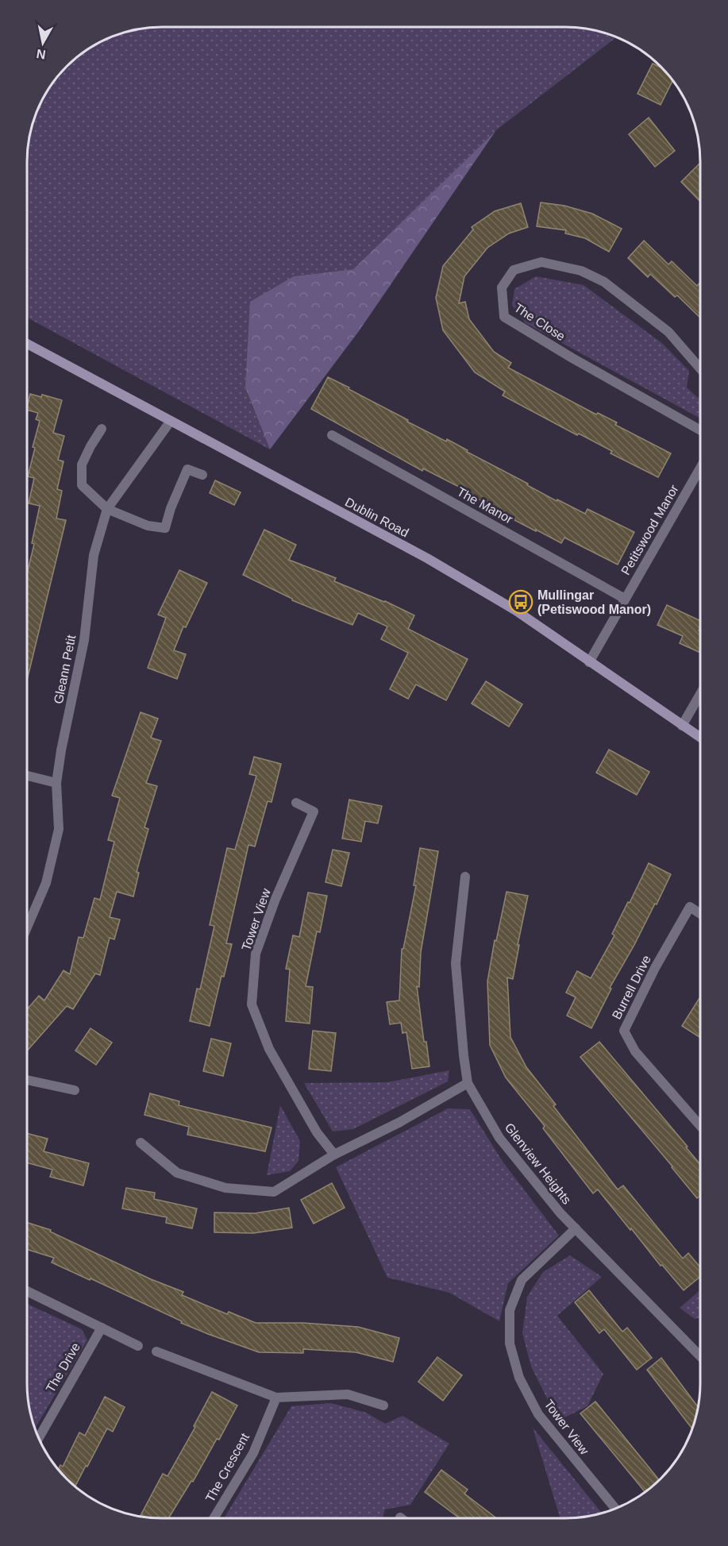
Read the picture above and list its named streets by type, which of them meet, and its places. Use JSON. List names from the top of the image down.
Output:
{
  "streets": {
    "main road": ["Dublin Road"],
    "street": [
      "The Close",
      "The Manor",
      "Petitswood Manor",
      "Gleann Petit",
      "Tower View",
      "Burrell Drive",
      "Glenview Heights",
      "The Drive",
      "The Crescent"
    ]
  },
  "crossings": [
    ["The Manor", "Petitswood Manor"],
    ["Dublin Road", "Petitswood Manor"],
    ["Dublin Road", "Gleann Petit"],
    ["Tower View", "Glenview Heights"]
  ],
  "places": {
    "bus stop": ["Mullingar (Petiswood Manor)"]
  },
  "north": "bottom"
}
